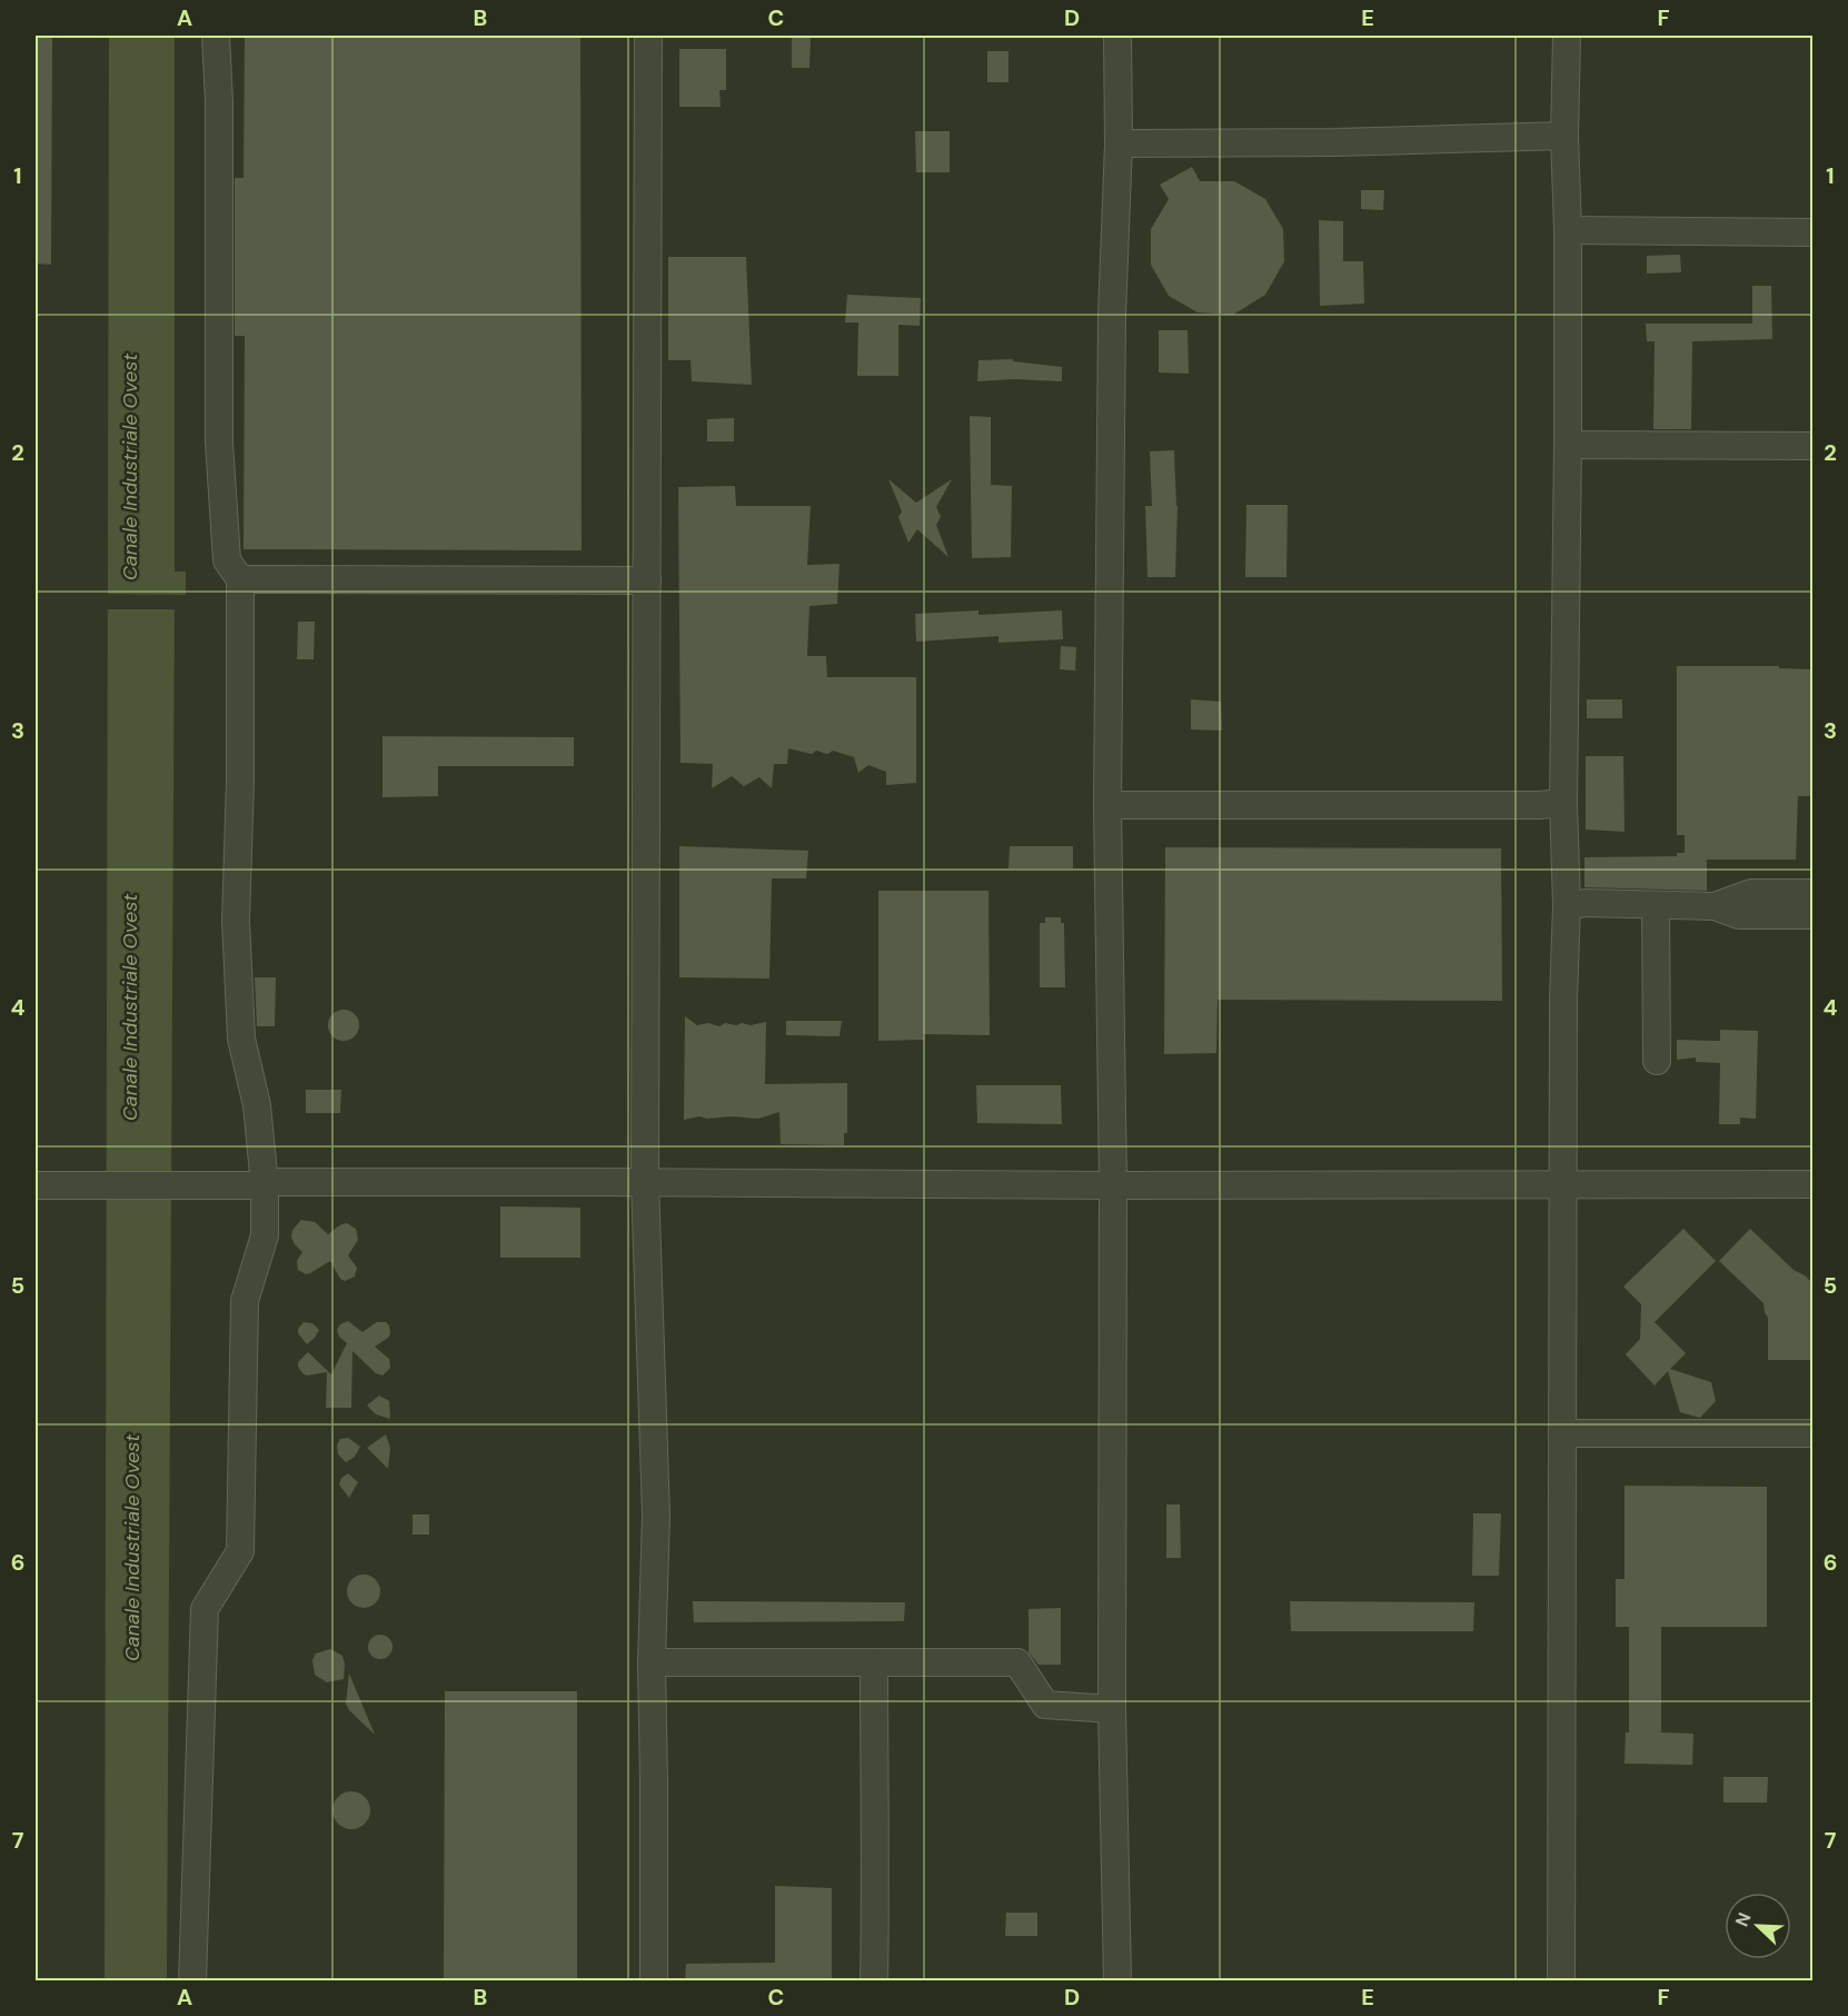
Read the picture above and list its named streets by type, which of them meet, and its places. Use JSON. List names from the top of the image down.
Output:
{
  "water": ["Canale Industriale Ovest"],
  "north": "top left",
  "grid": {
    "columns": [
      "A",
      "B",
      "C",
      "D",
      "E",
      "F"
    ],
    "rows": [
      "1",
      "2",
      "3",
      "4",
      "5",
      "6",
      "7"
    ]
  }
}
